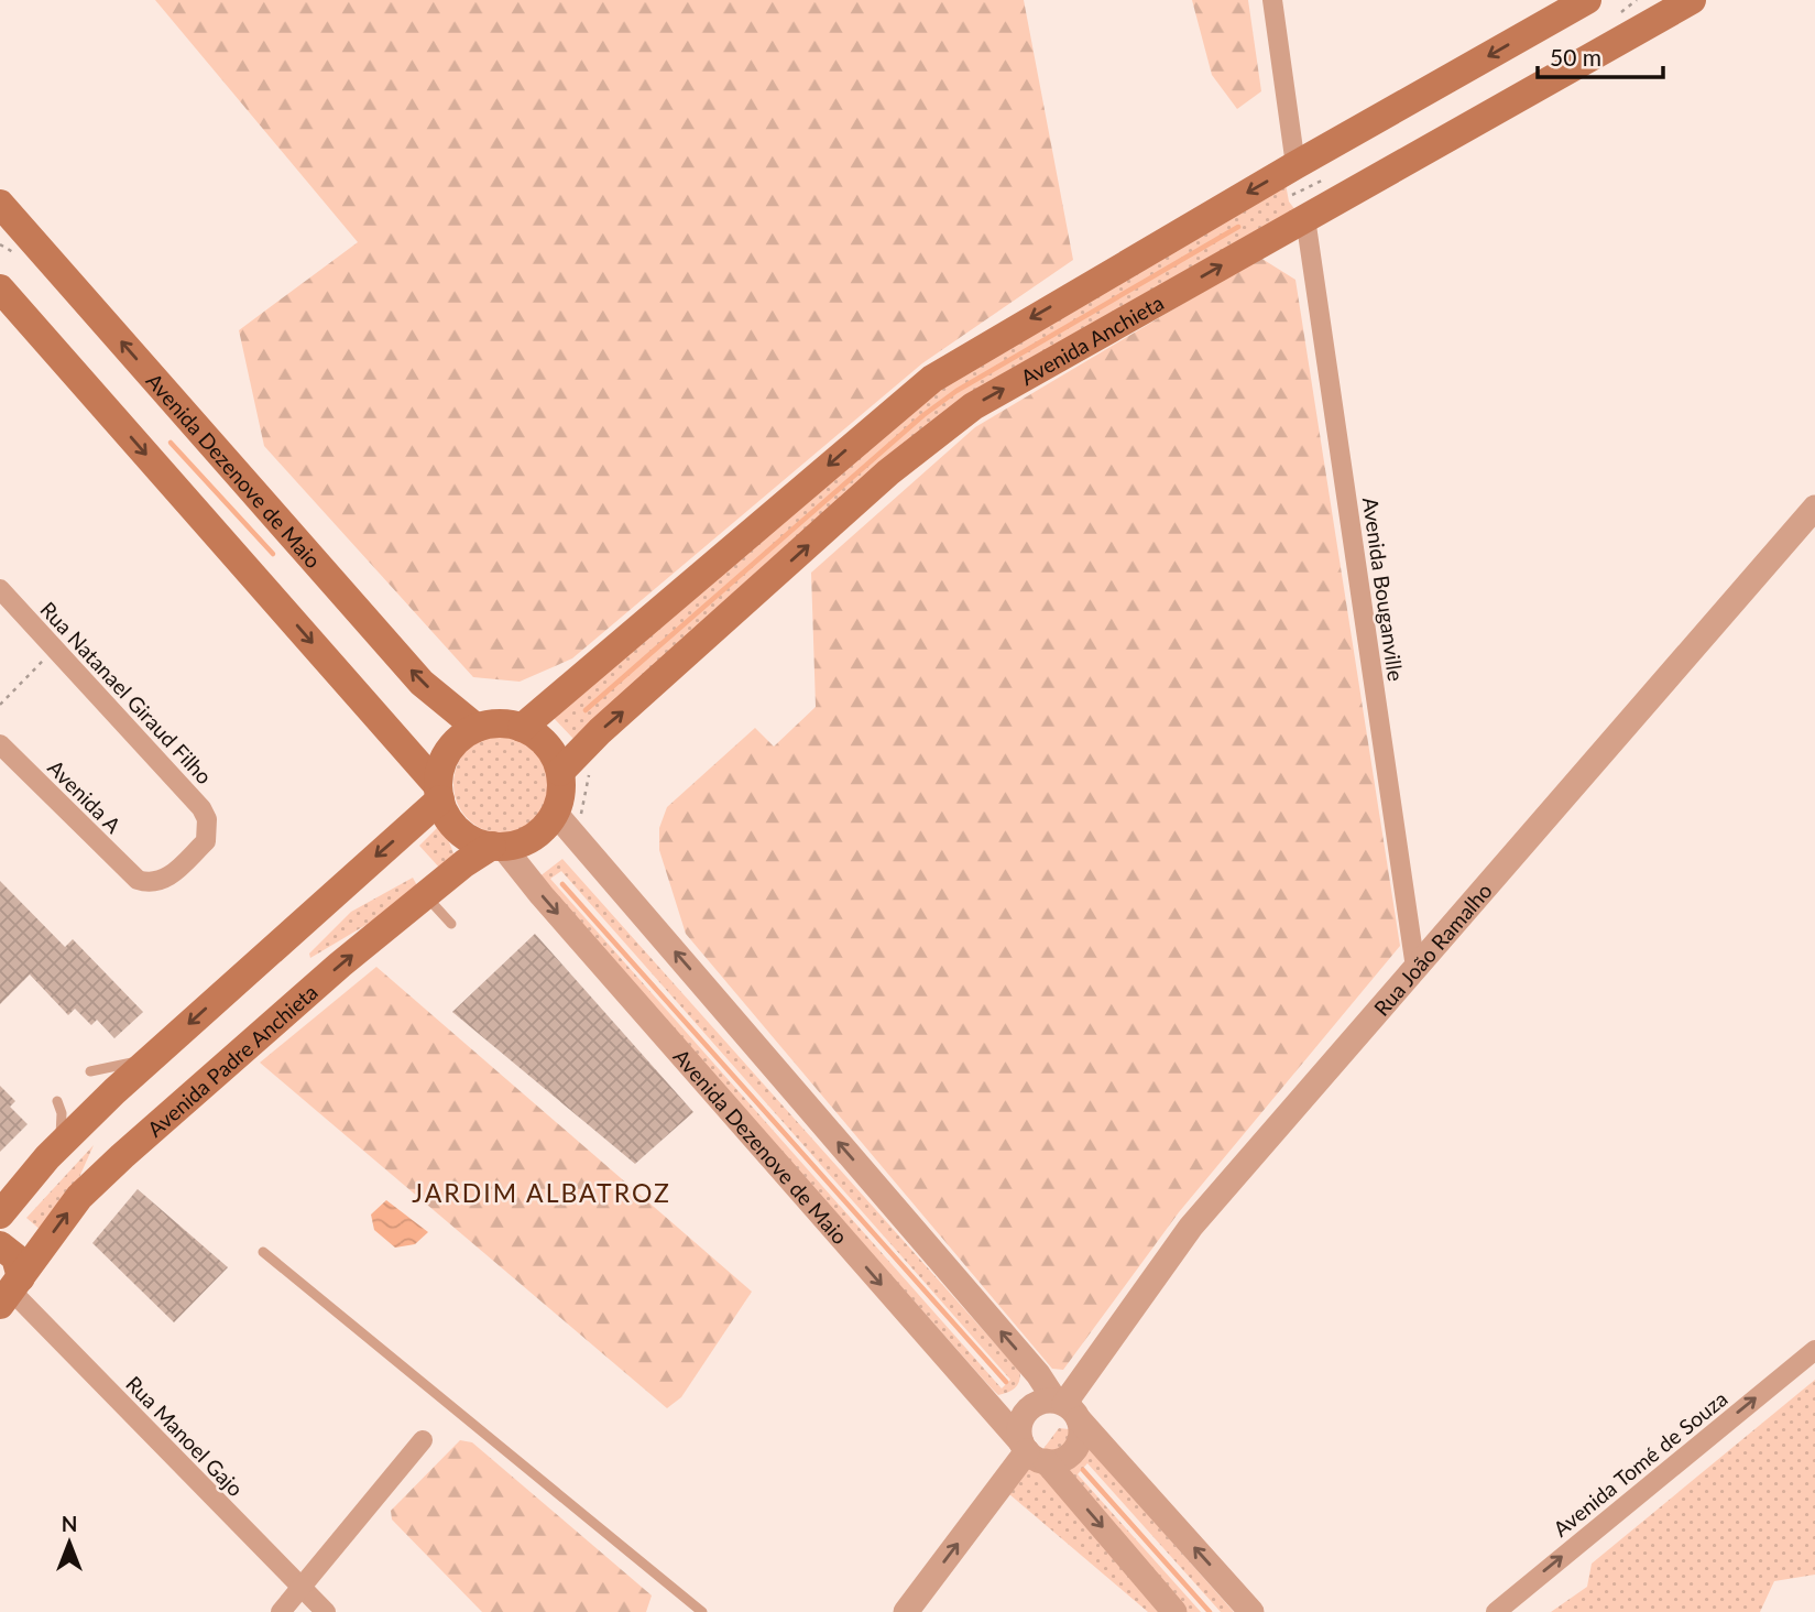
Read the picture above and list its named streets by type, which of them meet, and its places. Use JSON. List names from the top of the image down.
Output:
{
  "streets": {
    "main road": ["Avenida Anchieta", "Avenida Dezenove de Maio", "Avenida Padre Anchieta"],
    "street": [
      "Avenida Bouganville",
      "Rua Natanael Giraud Filho",
      "Avenida A",
      "Rua João Ramalho",
      "Rua Manoel Gajo",
      "Avenida Tomé de Souza"
    ]
  },
  "crossings": [
    ["Avenida Anchieta", "Avenida Dezenove de Maio"],
    ["Avenida Anchieta", "Avenida Bouganville"],
    ["Avenida Anchieta", "Avenida Padre Anchieta"],
    ["Avenida Dezenove de Maio", "Rua João Ramalho"],
    ["Avenida Dezenove de Maio", "Avenida Padre Anchieta"],
    ["Avenida Bouganville", "Rua João Ramalho"],
    ["Rua Natanael Giraud Filho", "Avenida A"],
    ["Avenida Padre Anchieta", "Rua Manoel Gajo"]
  ],
  "one_way": ["Avenida Tomé de Souza"],
  "districts": ["JARDIM ALBATROZ"],
  "scale_bar": "50 m",
  "north": "top"
}
